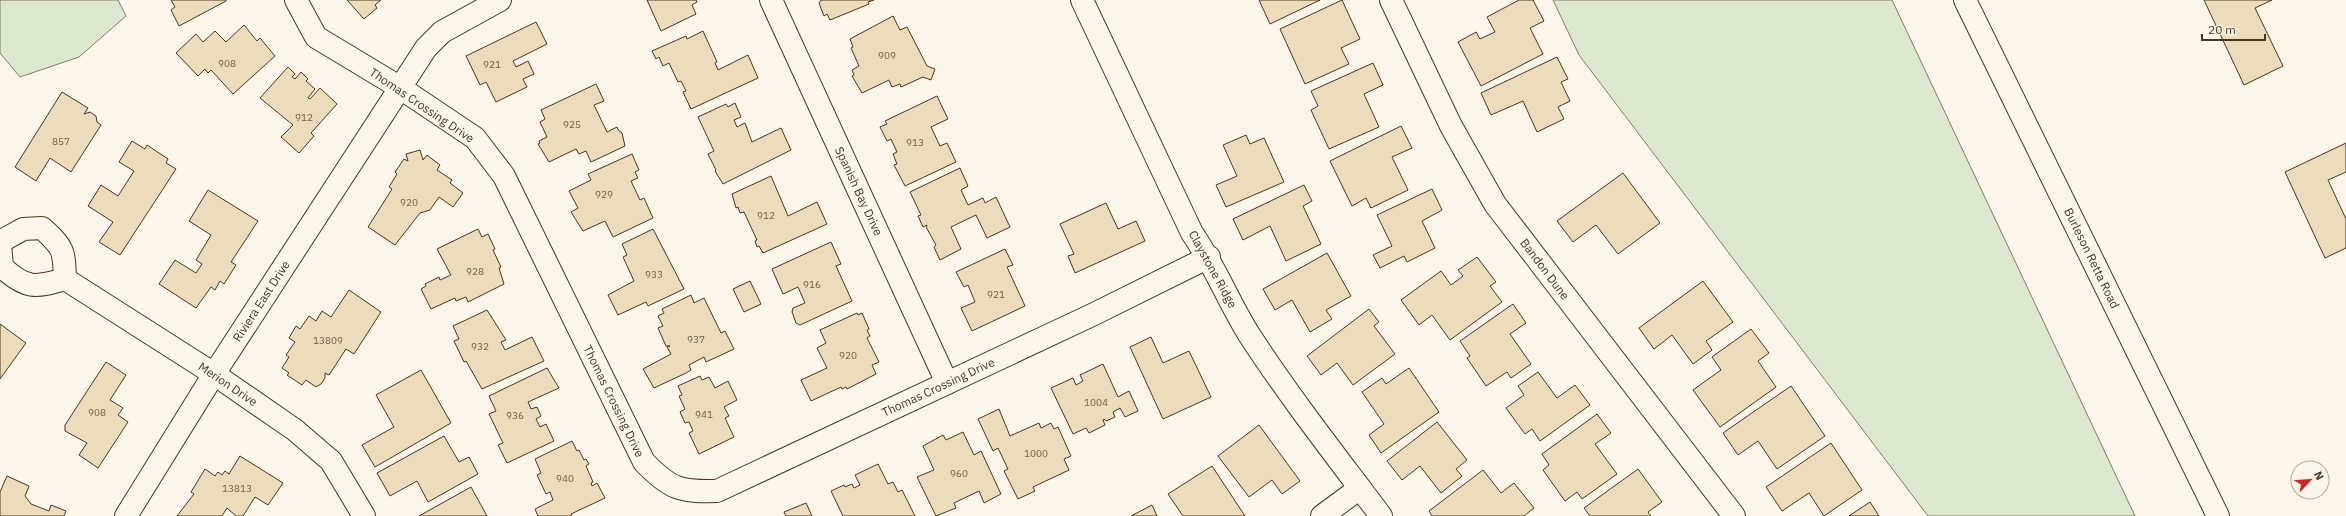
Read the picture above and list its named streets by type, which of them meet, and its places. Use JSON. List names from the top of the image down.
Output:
{
  "streets": {
    "street": [
      "Thomas Crossing Drive",
      "Spanish Bay Drive",
      "Burleson Retta Road",
      "Claystone Ridge",
      "Bandon Dune",
      "Riviera East Drive",
      "Merion Drive"
    ]
  },
  "crossings": [
    ["Thomas Crossing Drive", "Spanish Bay Drive"],
    ["Thomas Crossing Drive", "Claystone Ridge"],
    ["Thomas Crossing Drive", "Riviera East Drive"],
    ["Riviera East Drive", "Merion Drive"]
  ],
  "house_numbers": [
    "909",
    "908",
    "921",
    "912",
    "925",
    "857",
    "913",
    "929",
    "920",
    "912",
    "928",
    "933",
    "916",
    "921",
    "937",
    "13809",
    "932",
    "920",
    "1004",
    "908",
    "941",
    "936",
    "1000",
    "960",
    "940",
    "13813"
  ],
  "scale_bar": "20 m",
  "north": "top right"
}
